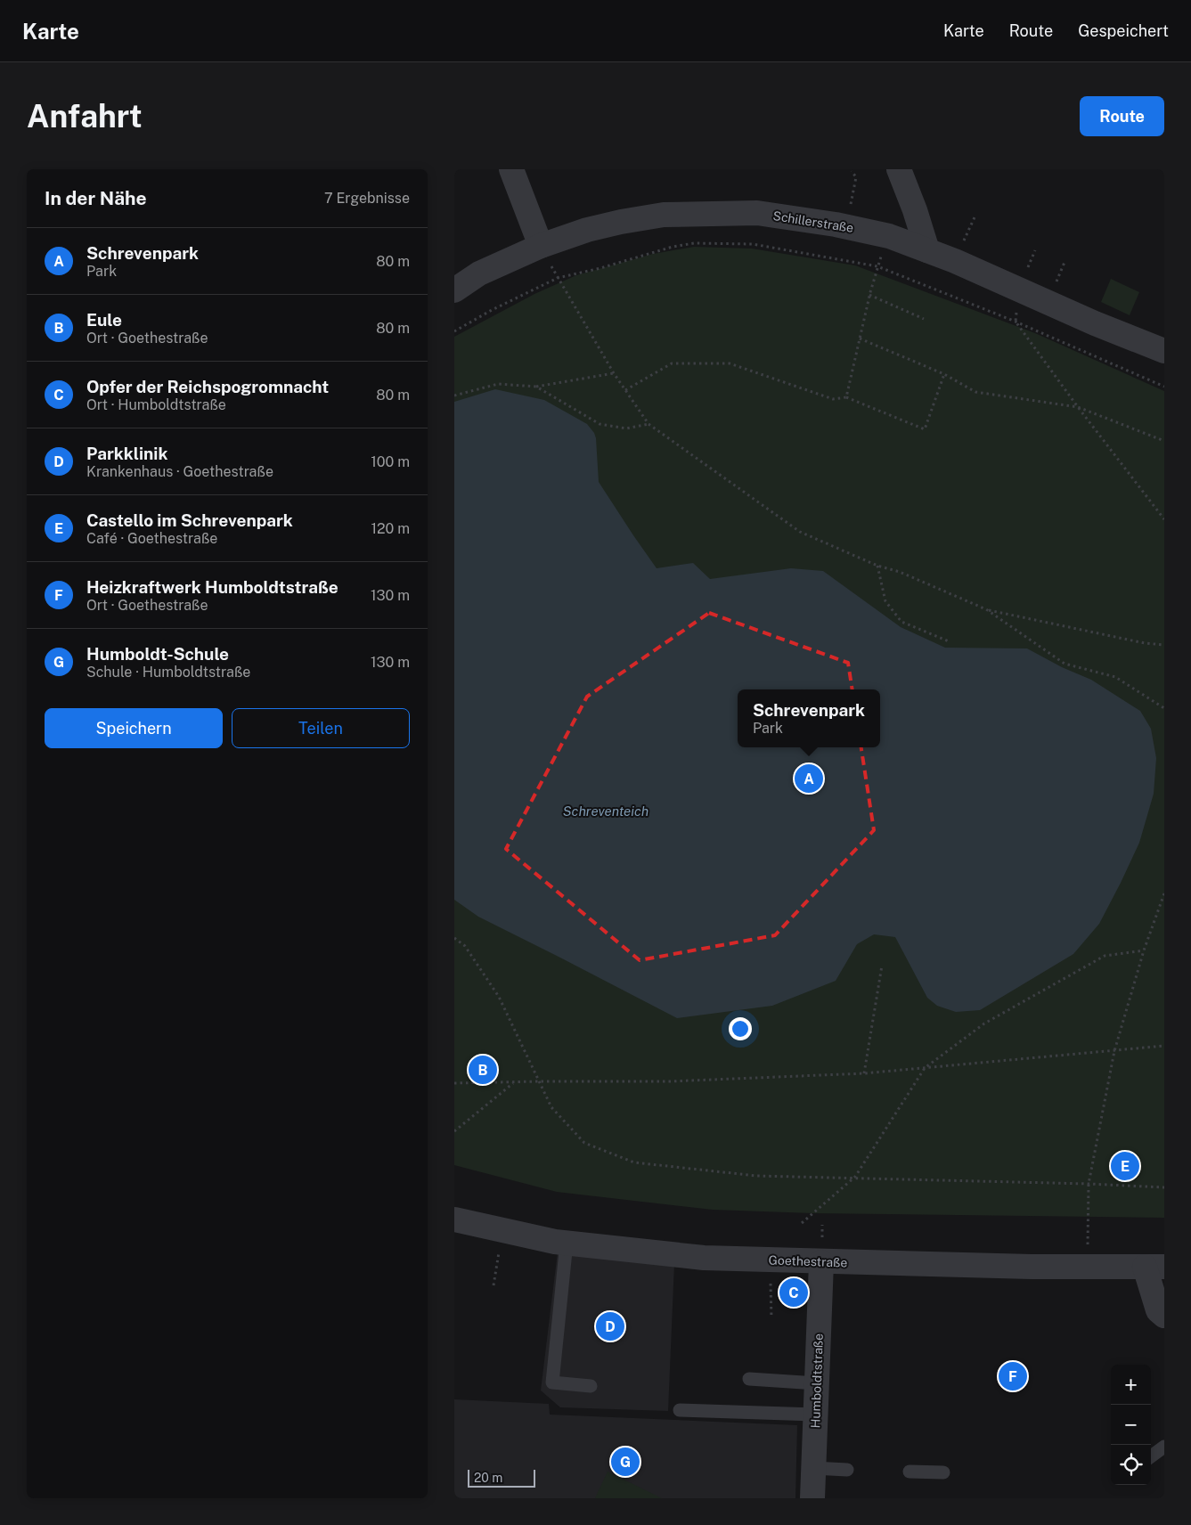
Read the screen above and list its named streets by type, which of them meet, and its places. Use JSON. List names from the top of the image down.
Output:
{
  "streets": {
    "street": ["Schillerstraße", "Goethestraße", "Humboldtstraße"]
  },
  "crossings": [
    ["Goethestraße", "Humboldtstraße"]
  ],
  "water": ["Schreventeich"],
  "scale_bar": "20 m",
  "page": {
    "header": "Karte",
    "nav": ["Karte", "Route", "Gespeichert"],
    "buttons": [
      "Route",
      ["Speichern", "Teilen"]
    ],
    "title": "Anfahrt",
    "heading": ["In der Nähe", "7 Ergebnisse"],
    "list": [
      {
        "mark": "A",
        "name": "Schrevenpark",
        "note": "Park",
        "value": "80 m"
      },
      {
        "mark": "B",
        "name": "Eule",
        "note": "Ort · Goethestraße",
        "value": "80 m"
      },
      {
        "mark": "C",
        "name": "Opfer der Reichspogromnacht",
        "note": "Ort · Humboldtstraße",
        "value": "80 m"
      },
      {
        "mark": "D",
        "name": "Parkklinik",
        "note": "Krankenhaus · Goethestraße",
        "value": "100 m"
      },
      {
        "mark": "E",
        "name": "Castello im Schrevenpark",
        "note": "Café · Goethestraße",
        "value": "120 m"
      },
      {
        "mark": "F",
        "name": "Heizkraftwerk Humboldtstraße",
        "note": "Ort · Goethestraße",
        "value": "130 m"
      },
      {
        "mark": "G",
        "name": "Humboldt-Schule",
        "note": "Schule · Humboldtstraße",
        "value": "130 m"
      }
    ],
    "popup": ["Schrevenpark", "Park"],
    "pins": [
      "A",
      "B",
      "E",
      "C",
      "D",
      "F",
      "G"
    ],
    "map_buttons": ["+", "−"],
    "scale": "20 m"
  }
}
